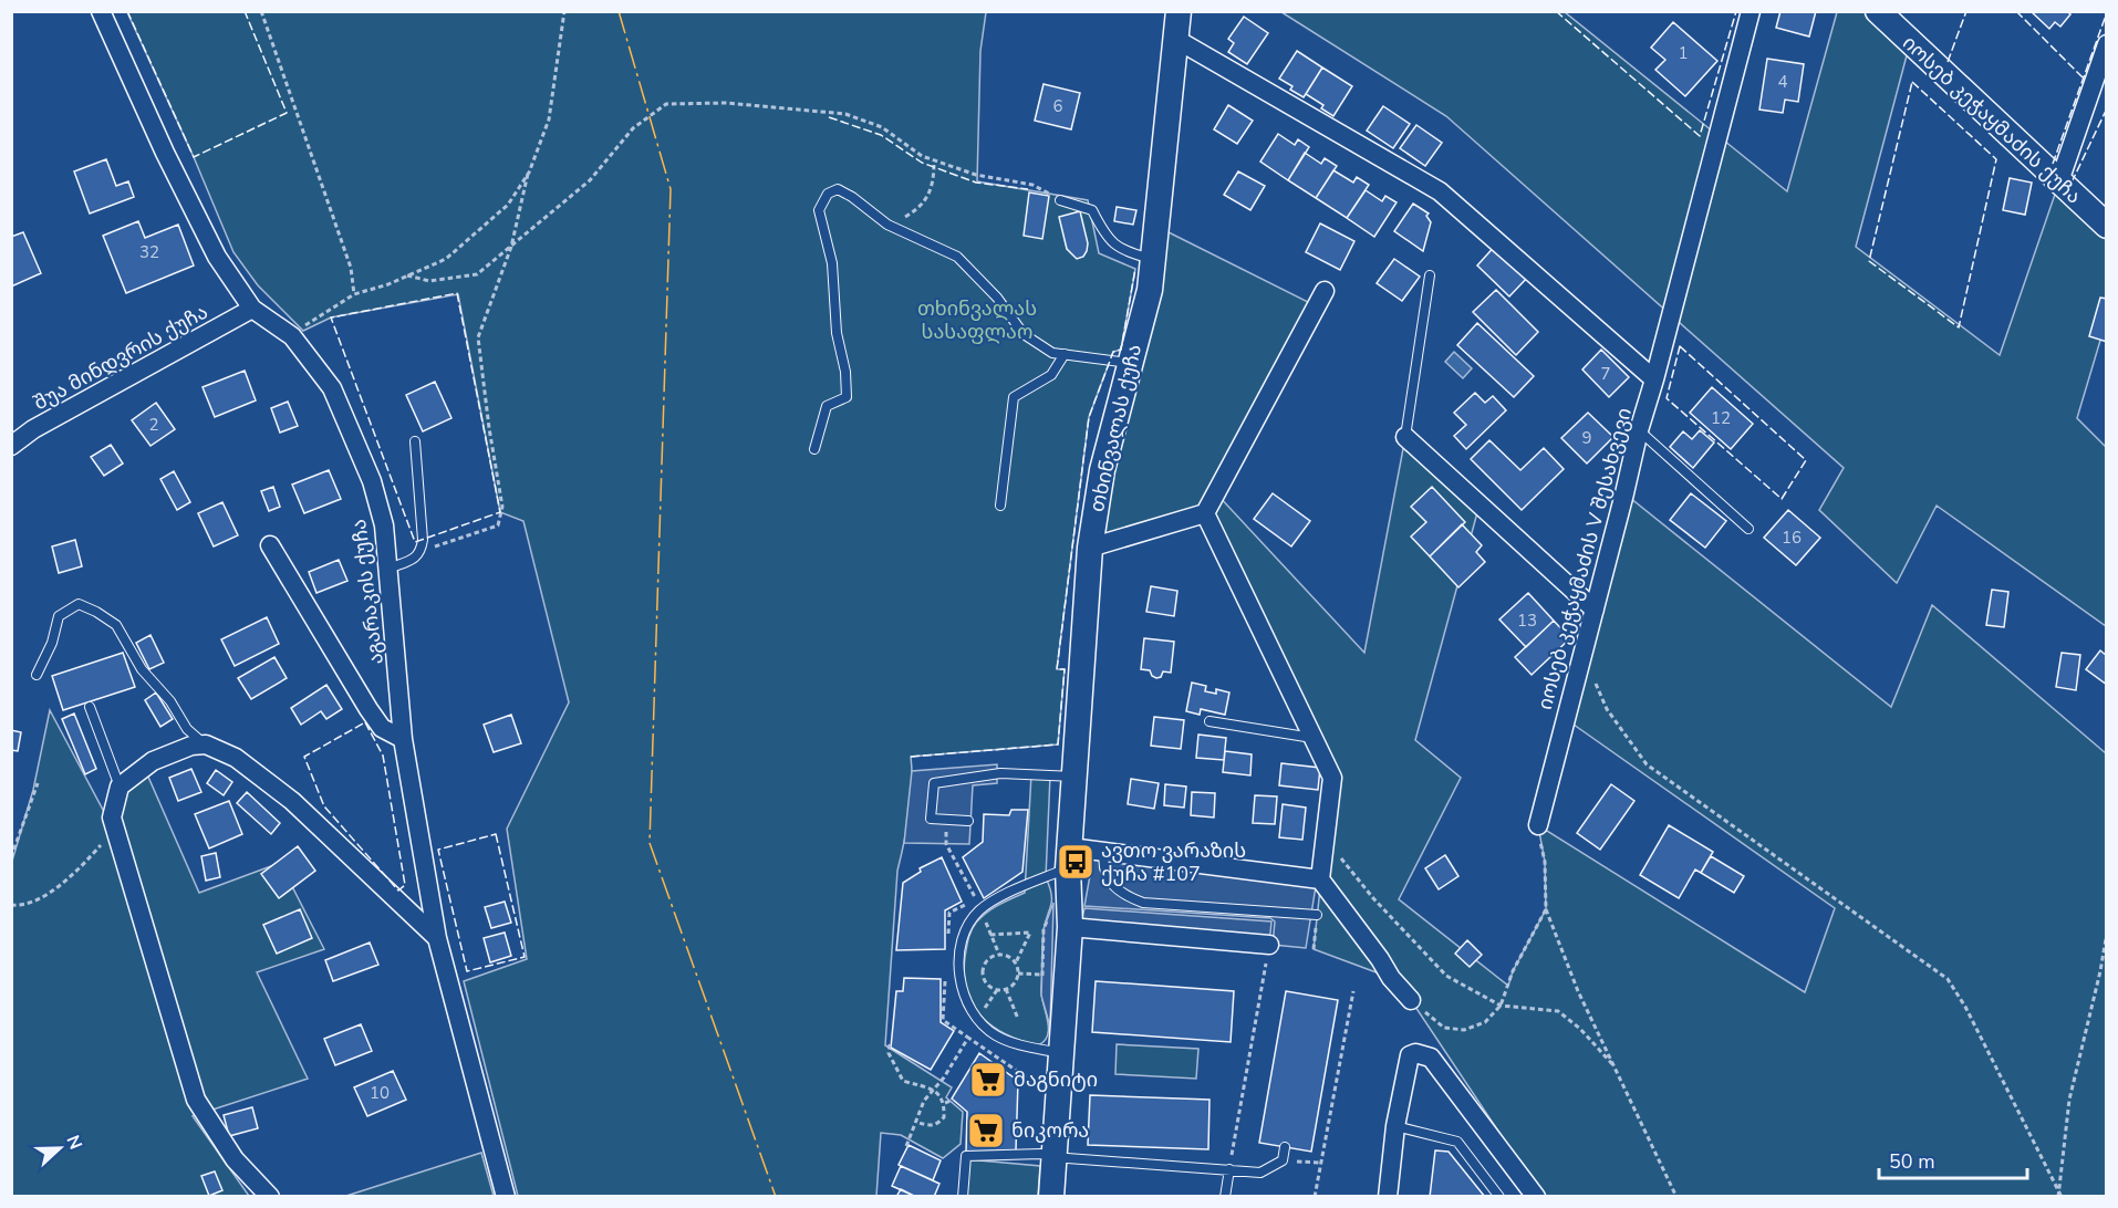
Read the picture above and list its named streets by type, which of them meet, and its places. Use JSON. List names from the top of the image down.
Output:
{
  "streets": {
    "street": [
      "იოსებ კეჭაყმაძის ქუჩა",
      "შუა მინდვრის ქუჩა",
      "თხინვალას ქუჩა",
      "იოსებ კეჭაყმაძის V შესახვევი",
      "აგარაკის ქუჩა"
    ]
  },
  "crossings": [
    ["შუა მინდვრის ქუჩა", "აგარაკის ქუჩა"]
  ],
  "parks": ["თხინვალას სასაფლაო"],
  "places": {
    "bus stop": ["ავთო ვარაზის ქუჩა #107"],
    "supermarket": ["მაგნიტი", "ნიკორა"]
  },
  "house_numbers": [
    "1",
    "4",
    "6",
    "32",
    "7",
    "12",
    "2",
    "9",
    "16",
    "13",
    "10"
  ],
  "scale_bar": "50 m",
  "north": "right"
}
